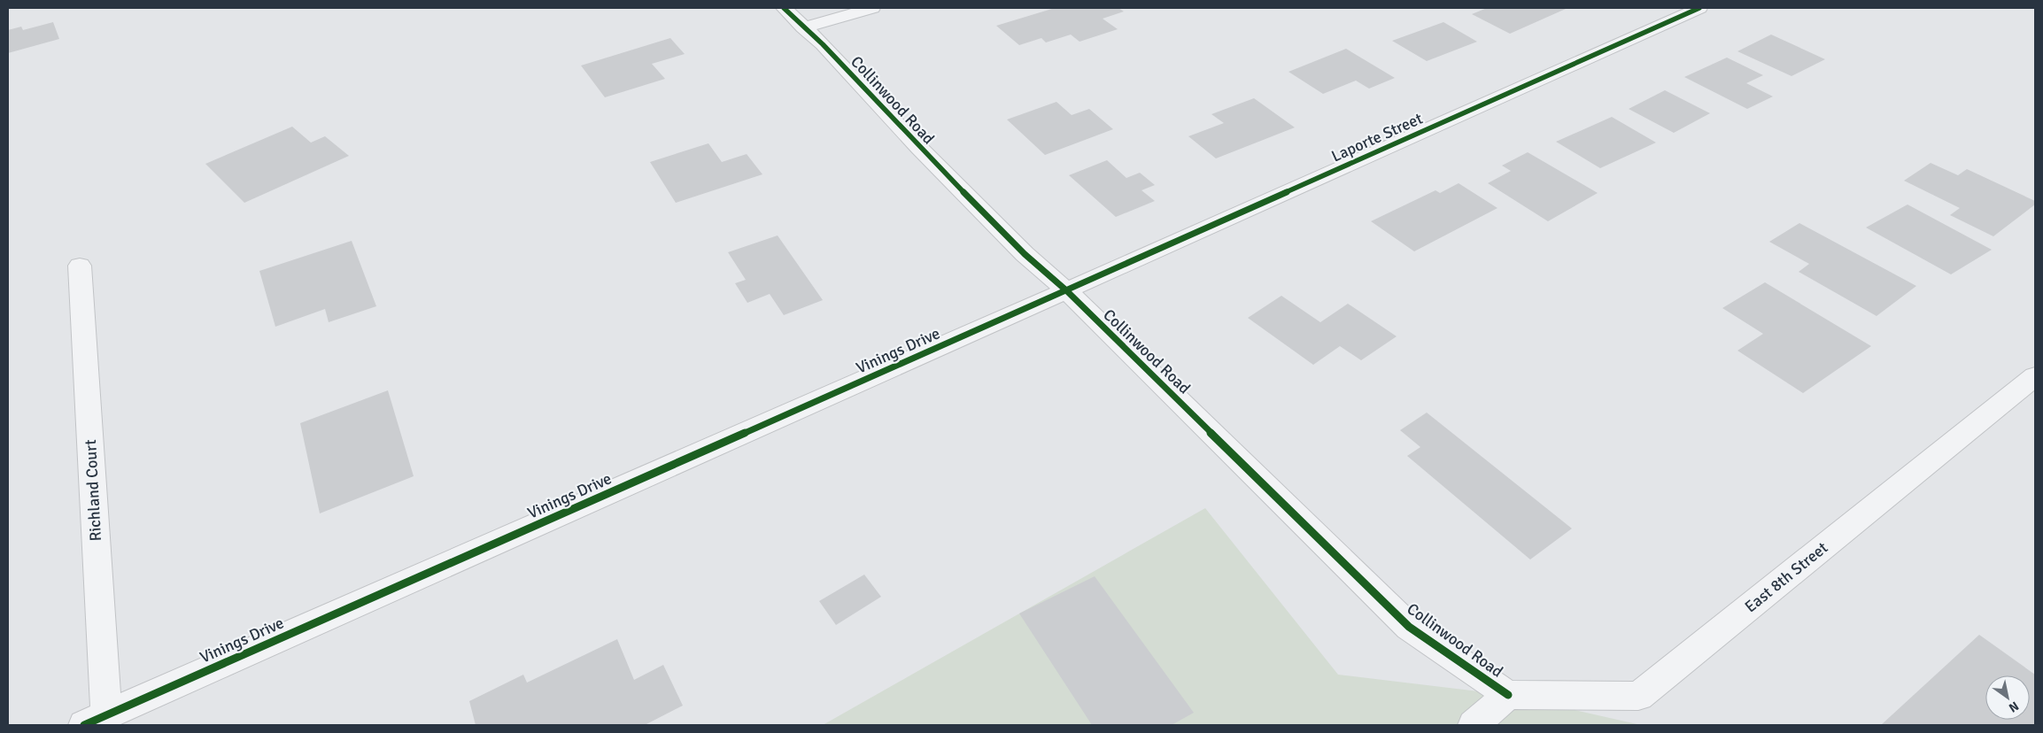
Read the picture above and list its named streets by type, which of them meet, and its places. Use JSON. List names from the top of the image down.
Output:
{
  "streets": {
    "street": [
      "Collinwood Road",
      "Laporte Street",
      "Vinings Drive",
      "Richland Court",
      "East 8th Street"
    ]
  },
  "crossings": [
    ["Collinwood Road", "Laporte Street"],
    ["Collinwood Road", "Vinings Drive"],
    ["Collinwood Road", "East 8th Street"],
    ["Laporte Street", "Vinings Drive"],
    ["Vinings Drive", "Richland Court"]
  ],
  "north": "bottom right"
}
